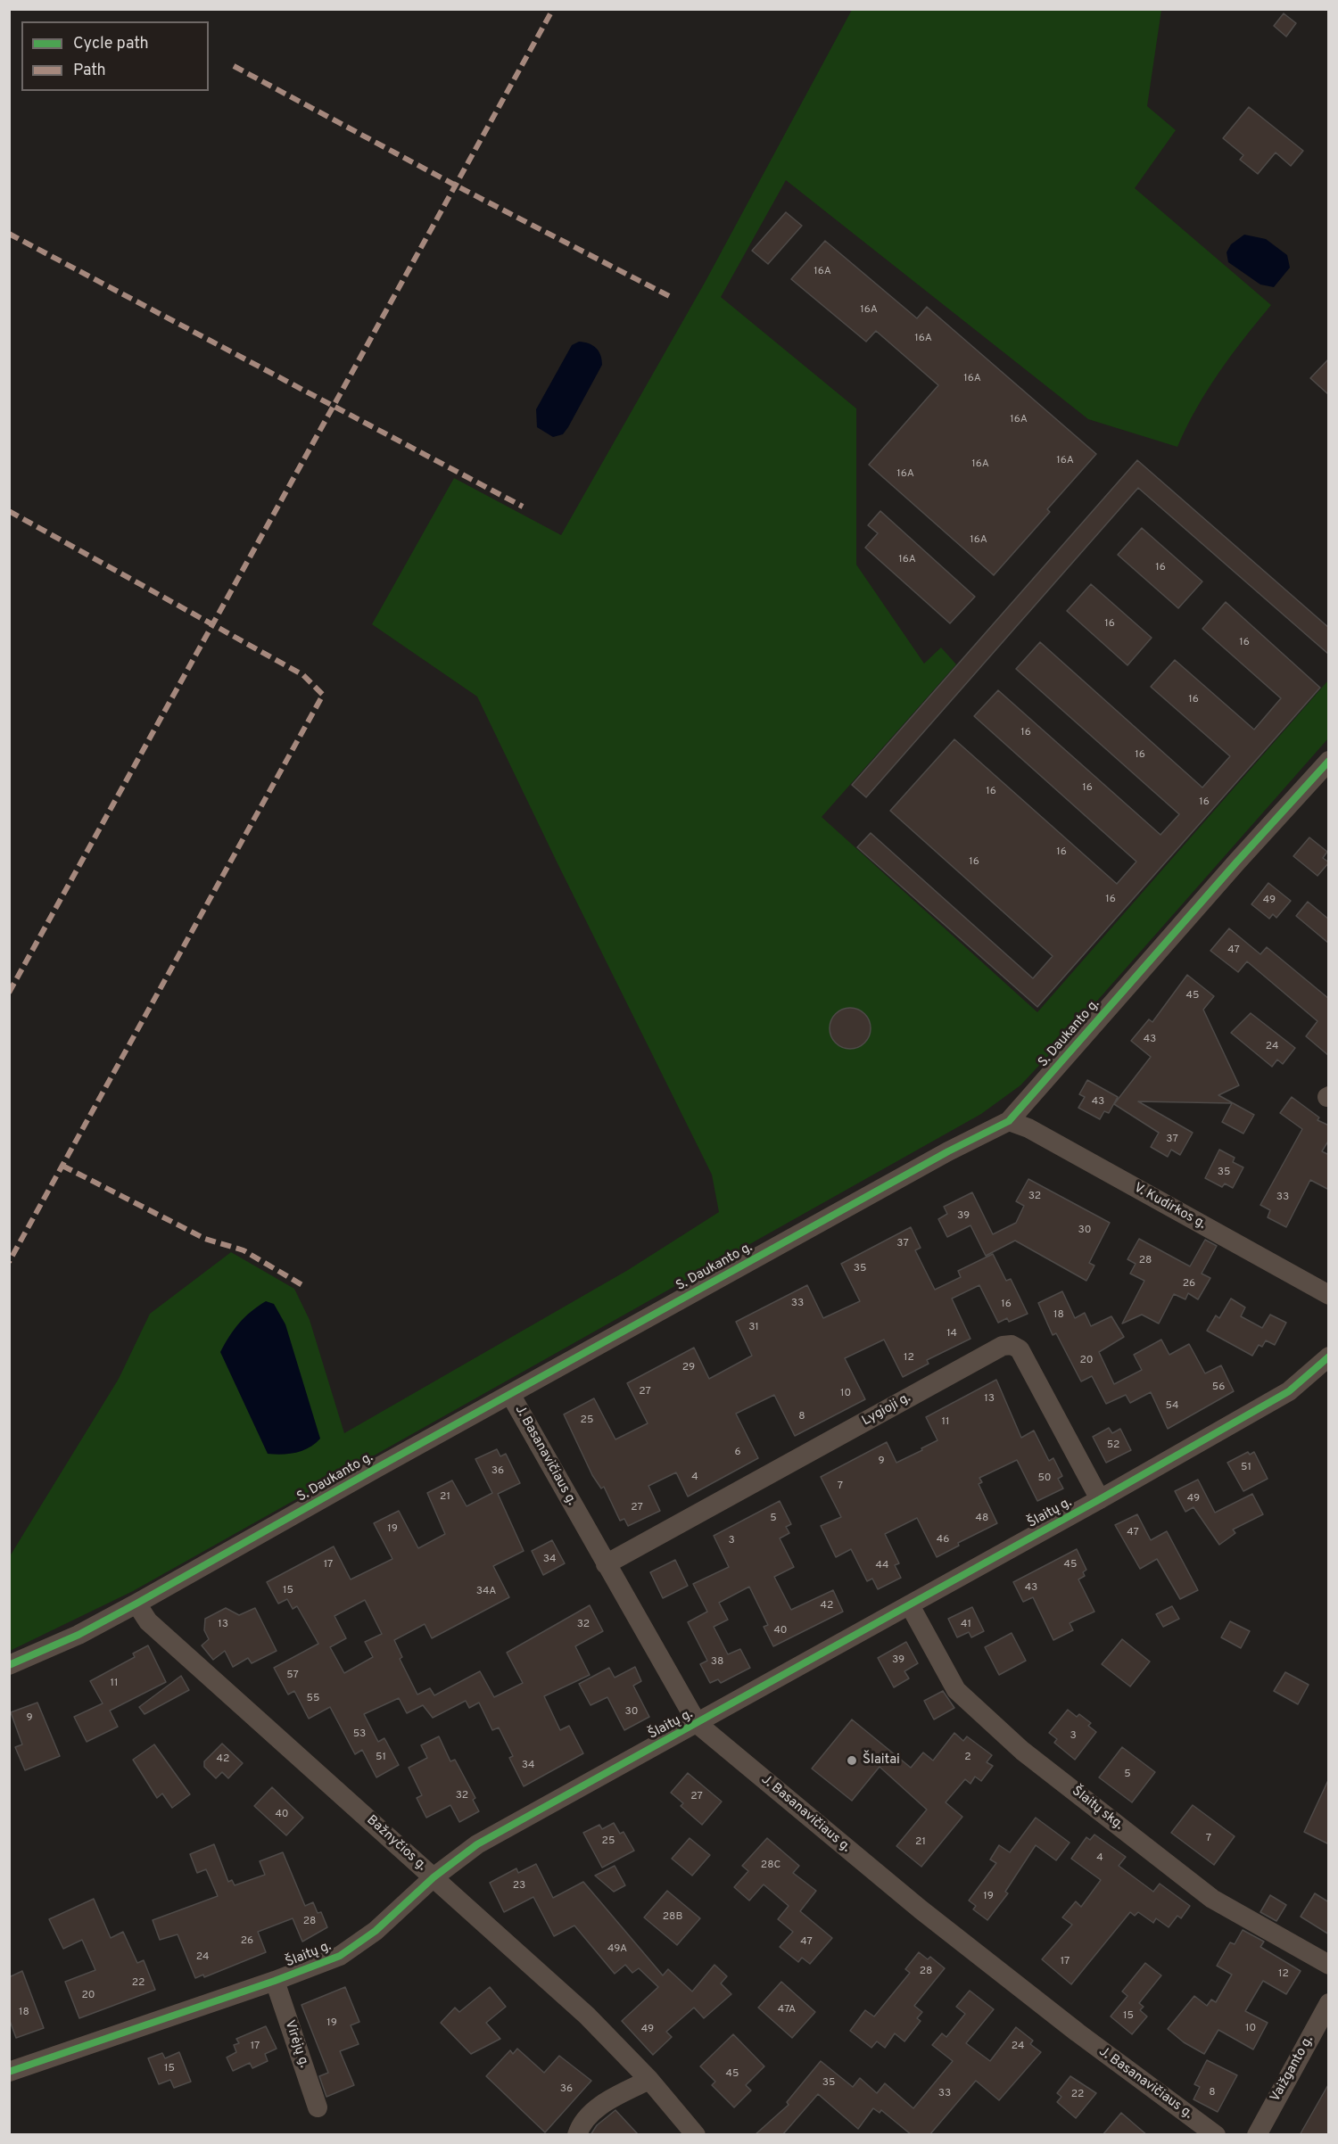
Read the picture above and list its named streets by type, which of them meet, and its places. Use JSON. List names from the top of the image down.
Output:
{
  "streets": {
    "street": [
      "S. Daukanto g.",
      "V. Kudirkos g.",
      "Lygioji g.",
      "J. Basanavičiaus g.",
      "Šlaitų g.",
      "Šlaitų skg.",
      "Bažnyčios g.",
      "Virėjų g.",
      "Vaižganto g."
    ]
  },
  "crossings": [
    ["S. Daukanto g.", "V. Kudirkos g."],
    ["S. Daukanto g.", "J. Basanavičiaus g."],
    ["S. Daukanto g.", "Bažnyčios g."],
    ["Lygioji g.", "J. Basanavičiaus g."],
    ["Lygioji g.", "Šlaitų g."],
    ["J. Basanavičiaus g.", "Šlaitų g."],
    ["Šlaitų g.", "Šlaitų skg."],
    ["Šlaitų g.", "Bažnyčios g."],
    ["Šlaitų g.", "Virėjų g."]
  ],
  "places": ["Šlaitai"],
  "house_numbers": [
    "16A",
    "16A",
    "16A",
    "16A",
    "16A",
    "16A",
    "16A",
    "16A",
    "16A",
    "16A",
    "16",
    "16",
    "16",
    "16",
    "16",
    "16",
    "16",
    "16",
    "16",
    "16",
    "16",
    "16",
    "49",
    "47",
    "45",
    "43",
    "24",
    "43",
    "37",
    "35",
    "32",
    "33",
    "39",
    "30",
    "37",
    "28",
    "35",
    "26",
    "33",
    "16",
    "18",
    "31",
    "14",
    "12",
    "20",
    "29",
    "56",
    "27",
    "10",
    "13",
    "54",
    "8",
    "25",
    "11",
    "52",
    "6",
    "9",
    "51",
    "36",
    "4",
    "50",
    "7",
    "21",
    "49",
    "27",
    "5",
    "48",
    "19",
    "47",
    "46",
    "3",
    "34",
    "17",
    "45",
    "44",
    "43",
    "15",
    "34A",
    "42",
    "13",
    "32",
    "41",
    "40",
    "39",
    "38",
    "57",
    "11",
    "55",
    "30",
    "9",
    "53",
    "3",
    "51",
    "2",
    "42",
    "34",
    "5",
    "32",
    "27",
    "40",
    "7",
    "25",
    "21",
    "4",
    "28C",
    "23",
    "19",
    "28B",
    "28",
    "26",
    "47",
    "49A",
    "24",
    "17",
    "28",
    "12",
    "22",
    "20",
    "47A",
    "18",
    "15",
    "19",
    "10",
    "49",
    "17",
    "24",
    "15",
    "45",
    "35",
    "36",
    "8",
    "33",
    "22"
  ],
  "legend": ["Cycle path", "Path"]
}
